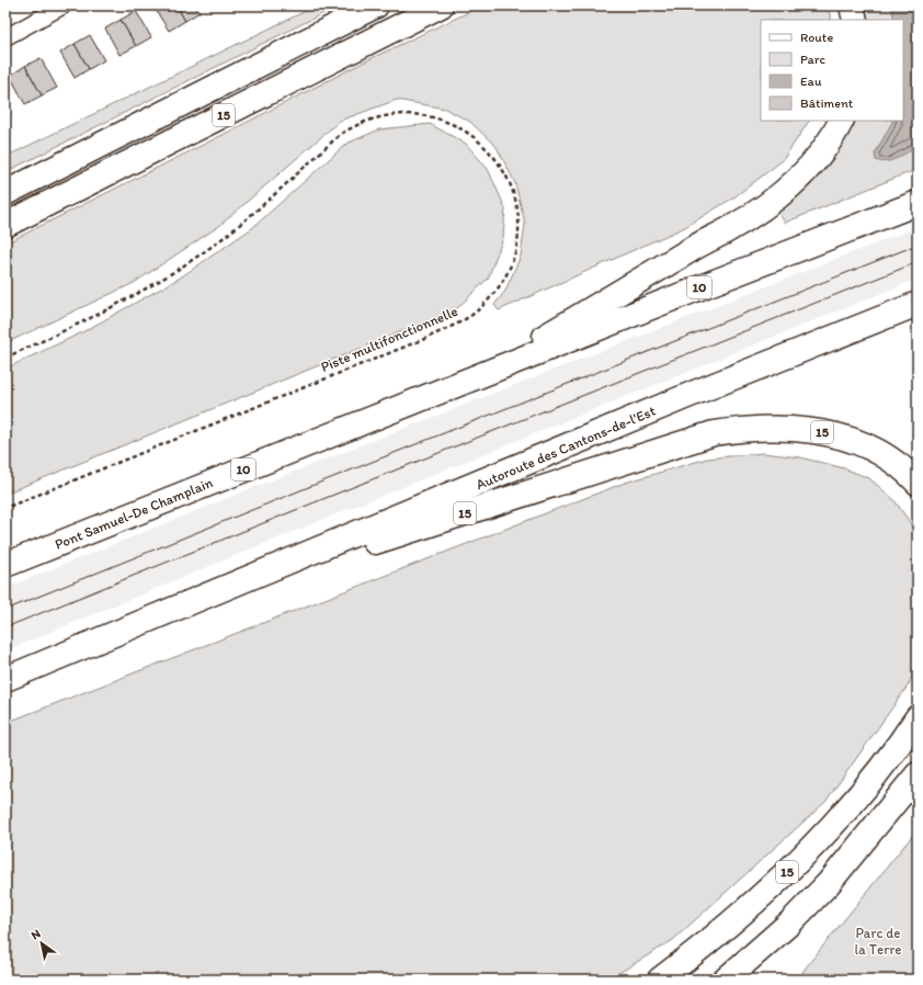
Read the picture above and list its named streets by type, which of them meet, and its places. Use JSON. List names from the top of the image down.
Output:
{
  "streets": {
    "highway": [
      "15",
      "10",
      "Autoroute des Cantons-de-l'Est",
      "Pont Samuel-De Champlain"
    ],
    "path": ["Piste multifonctionnelle"]
  },
  "crossings": [
    ["15", "Autoroute des Cantons-de-l'Est"],
    ["10", "Pont Samuel-De Champlain"]
  ],
  "parks": ["Parc de la Terre"],
  "legend": [
    "Route",
    "Parc",
    "Eau",
    "Bâtiment"
  ],
  "north": "top left"
}
